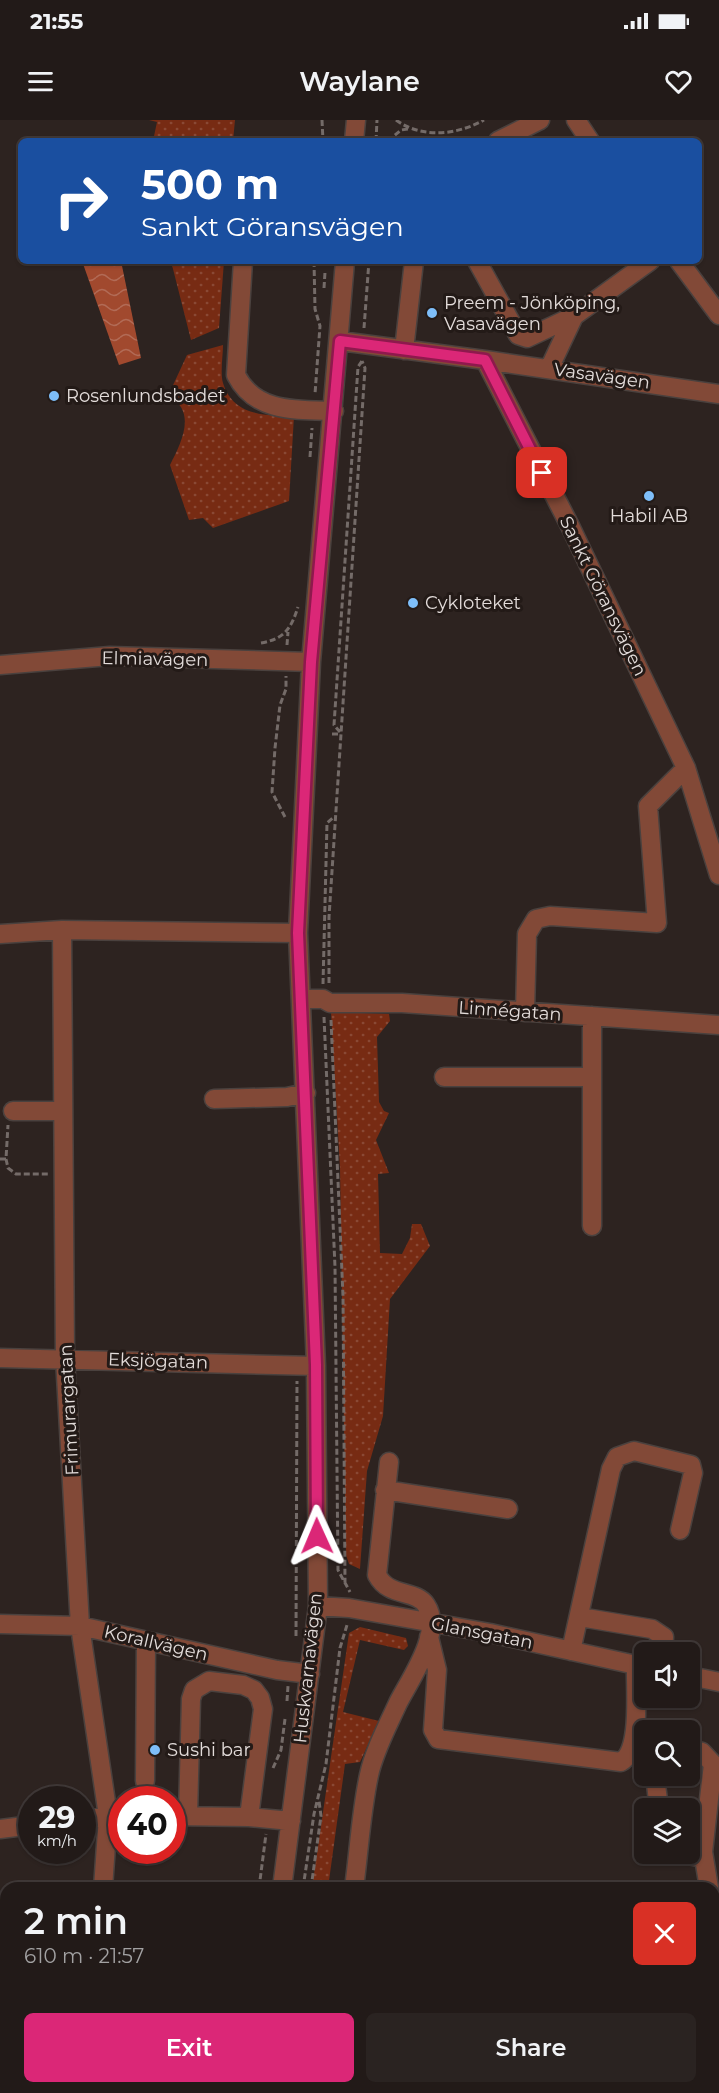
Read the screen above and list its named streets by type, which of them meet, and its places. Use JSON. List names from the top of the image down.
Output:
{
  "streets": {
    "street": [
      "Vasavägen",
      "Sankt Göransvägen",
      "Elmiavägen",
      "Linnégatan",
      "Eksjögatan",
      "Frimurargatan",
      "Glansgatan",
      "Korallvägen",
      "Huskvarnavägen"
    ]
  },
  "crossings": [
    ["Vasavägen", "Sankt Göransvägen"],
    ["Elmiavägen", "Huskvarnavägen"],
    ["Linnégatan", "Huskvarnavägen"],
    ["Eksjögatan", "Frimurargatan"],
    ["Eksjögatan", "Huskvarnavägen"],
    ["Frimurargatan", "Korallvägen"],
    ["Glansgatan", "Huskvarnavägen"],
    ["Korallvägen", "Huskvarnavägen"]
  ],
  "places": [
    "Preem - Jönköping, Vasavägen",
    "Rosenlundsbadet",
    "Habil AB",
    "Cykloteket",
    "Sushi bar"
  ],
  "page": {
    "status": "21:55",
    "header": "Waylane",
    "turn": ["500 m", "Sankt Göransvägen"],
    "speed": "29 km/h",
    "limit": "40",
    "heading": ["2 min", "610 m · 21:57"],
    "buttons": ["Exit", "Share"]
  }
}
